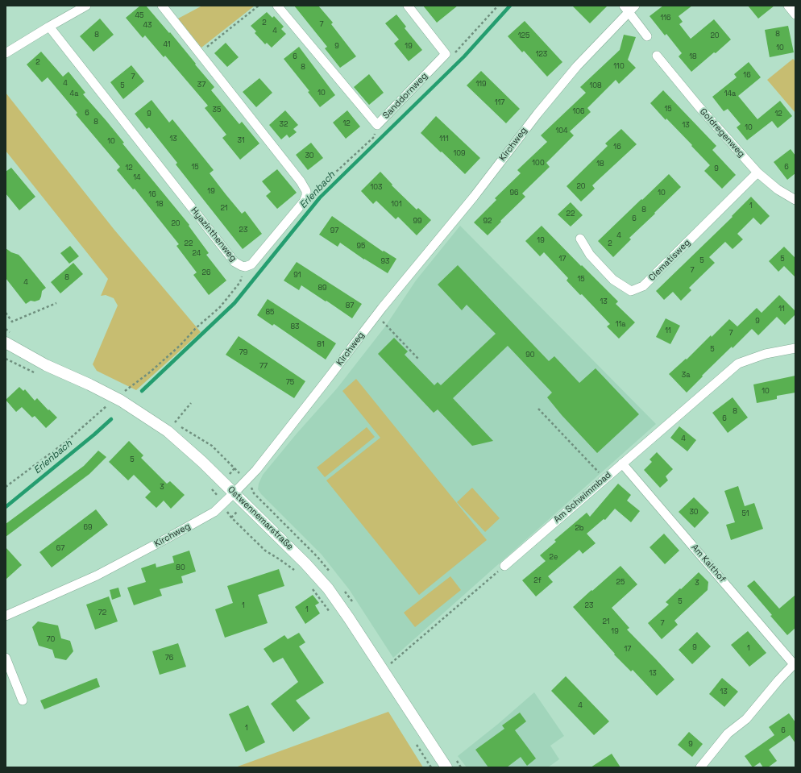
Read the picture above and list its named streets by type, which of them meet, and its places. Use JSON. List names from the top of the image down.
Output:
{
  "streets": {
    "street": [
      "Sanddornweg",
      "Goldregenweg",
      "Kirchweg",
      "Hyazinthenweg",
      "Clematisweg",
      "Am Schwimmbad",
      "Ostwennemarstraße",
      "Am Kalthof"
    ]
  },
  "crossings": [
    ["Goldregenweg", "Clematisweg"],
    ["Kirchweg", "Ostwennemarstraße"],
    ["Am Schwimmbad", "Am Kalthof"]
  ],
  "water": ["Erlenbach"],
  "house_numbers": [
    "45",
    "116",
    "2",
    "7",
    "43",
    "4",
    "8",
    "8",
    "125",
    "20",
    "41",
    "9",
    "19",
    "10",
    "123",
    "6",
    "18",
    "2",
    "110",
    "8",
    "16",
    "7",
    "4",
    "119",
    "37",
    "5",
    "108",
    "10",
    "4a",
    "14a",
    "117",
    "15",
    "35",
    "106",
    "6",
    "9",
    "12",
    "8",
    "12",
    "32",
    "13",
    "10",
    "104",
    "13",
    "111",
    "31",
    "10",
    "16",
    "109",
    "30",
    "100",
    "18",
    "15",
    "6",
    "12",
    "9",
    "14",
    "20",
    "103",
    "19",
    "96",
    "10",
    "16",
    "18",
    "101",
    "1",
    "21",
    "8",
    "22",
    "6",
    "99",
    "92",
    "20",
    "23",
    "97",
    "4",
    "19",
    "22",
    "2",
    "95",
    "24",
    "17",
    "5",
    "5",
    "93",
    "7",
    "26",
    "91",
    "8",
    "15",
    "4",
    "89",
    "13",
    "87",
    "11",
    "85",
    "9",
    "11a",
    "83",
    "11",
    "7",
    "81",
    "5",
    "79",
    "90",
    "77",
    "3a",
    "75",
    "10",
    "8",
    "6",
    "4",
    "5",
    "3",
    "30",
    "51",
    "69",
    "2b",
    "67",
    "2e",
    "80",
    "2f",
    "25",
    "3",
    "5",
    "1",
    "23",
    "1",
    "72",
    "21",
    "7",
    "19",
    "70",
    "9",
    "1",
    "17",
    "76",
    "13",
    "13",
    "4",
    "1",
    "6",
    "9"
  ]
}
